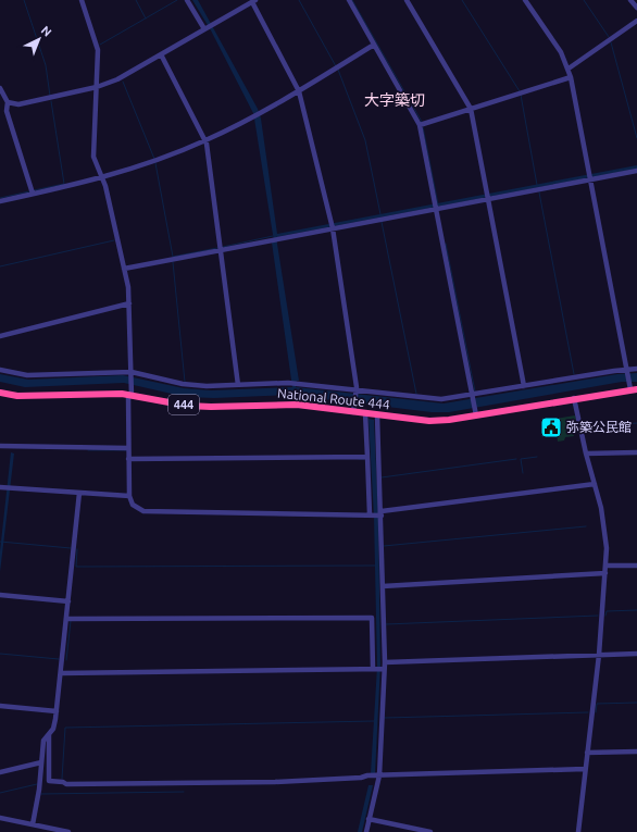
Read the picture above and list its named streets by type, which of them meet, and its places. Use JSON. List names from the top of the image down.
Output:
{
  "streets": {
    "highway": ["National Route 444", "444"]
  },
  "districts": ["大字築切"],
  "places": {
    "public building": ["弥築公民館"]
  },
  "north": "top right"
}
